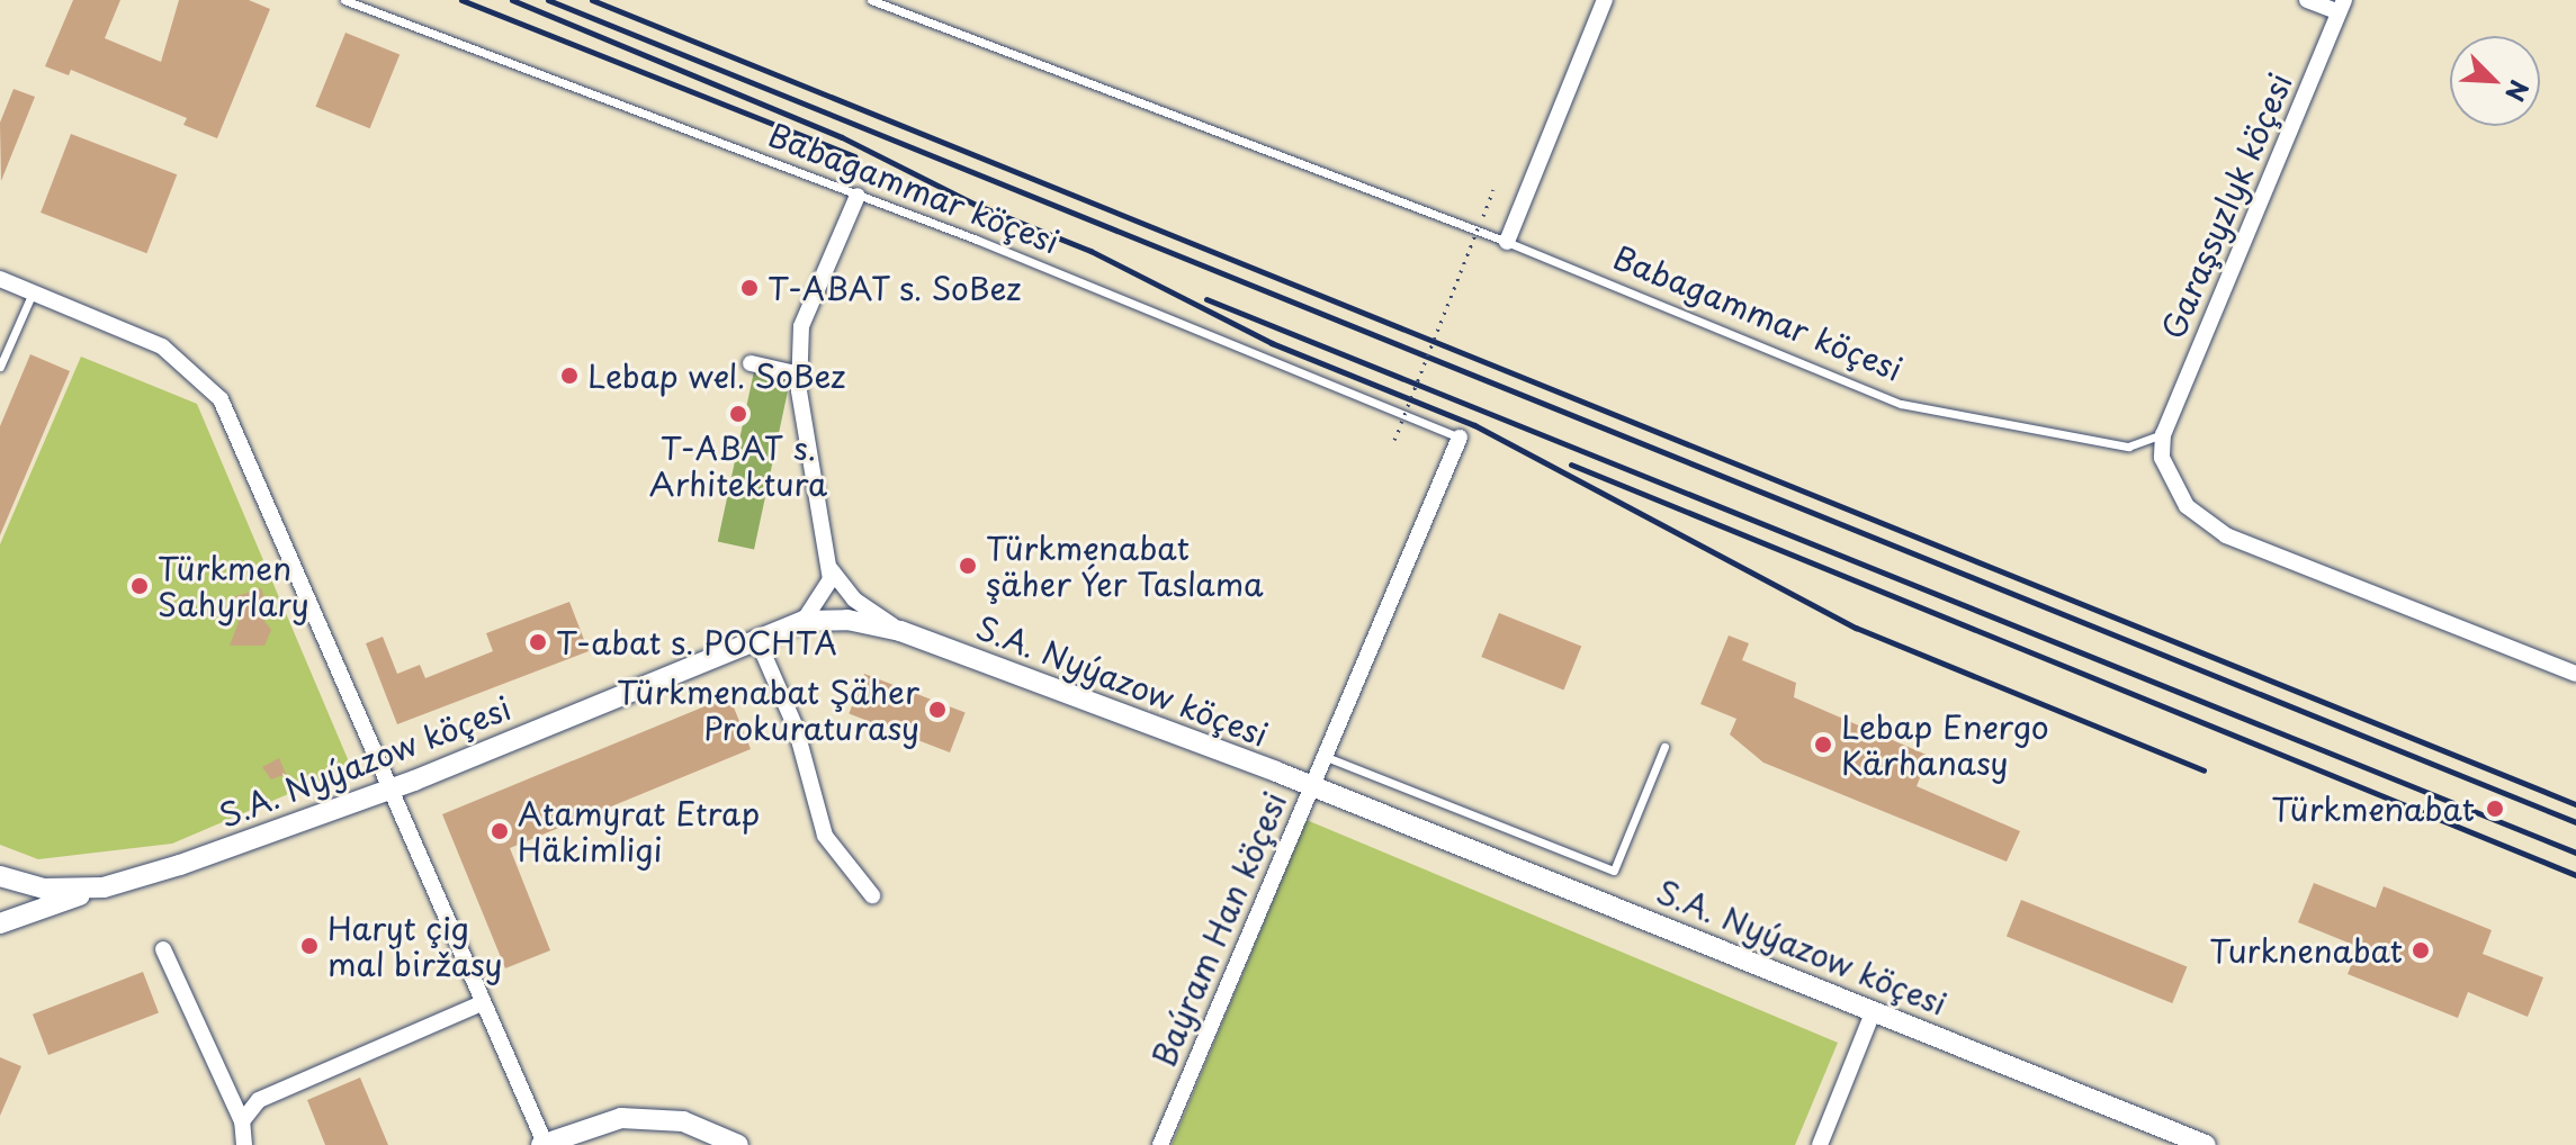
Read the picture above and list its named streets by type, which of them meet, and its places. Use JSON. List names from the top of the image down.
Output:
{
  "streets": {
    "street": ["Garaşsyzlyk köçesi", "S.A. Nyýazow köçesi", "Baýram Han köçesi"],
    "lane": ["Babagammar köçesi"]
  },
  "crossings": [
    ["Babagammar köçesi", "Garaşsyzlyk köçesi"],
    ["Babagammar köçesi", "Baýram Han köçesi"],
    ["S.A. Nyýazow köçesi", "Baýram Han köçesi"]
  ],
  "places": [
    "T-ABAT s. SoBez",
    "Lebap wel. SoBez",
    "T-ABAT s. Arhitektura",
    "Türkmenabat şäher Ýer Taslama",
    "Türkmen Sahyrlary",
    "T-abat s. POCHTA",
    "Türkmenabat Şäher Prokuraturasy",
    "Lebap Energo Kärhanasy",
    "Türkmenabat",
    "Atamyrat Etrap Häkimligi",
    "Haryt çig mal biržasy",
    "Turknenabat"
  ],
  "north": "bottom right"
}
